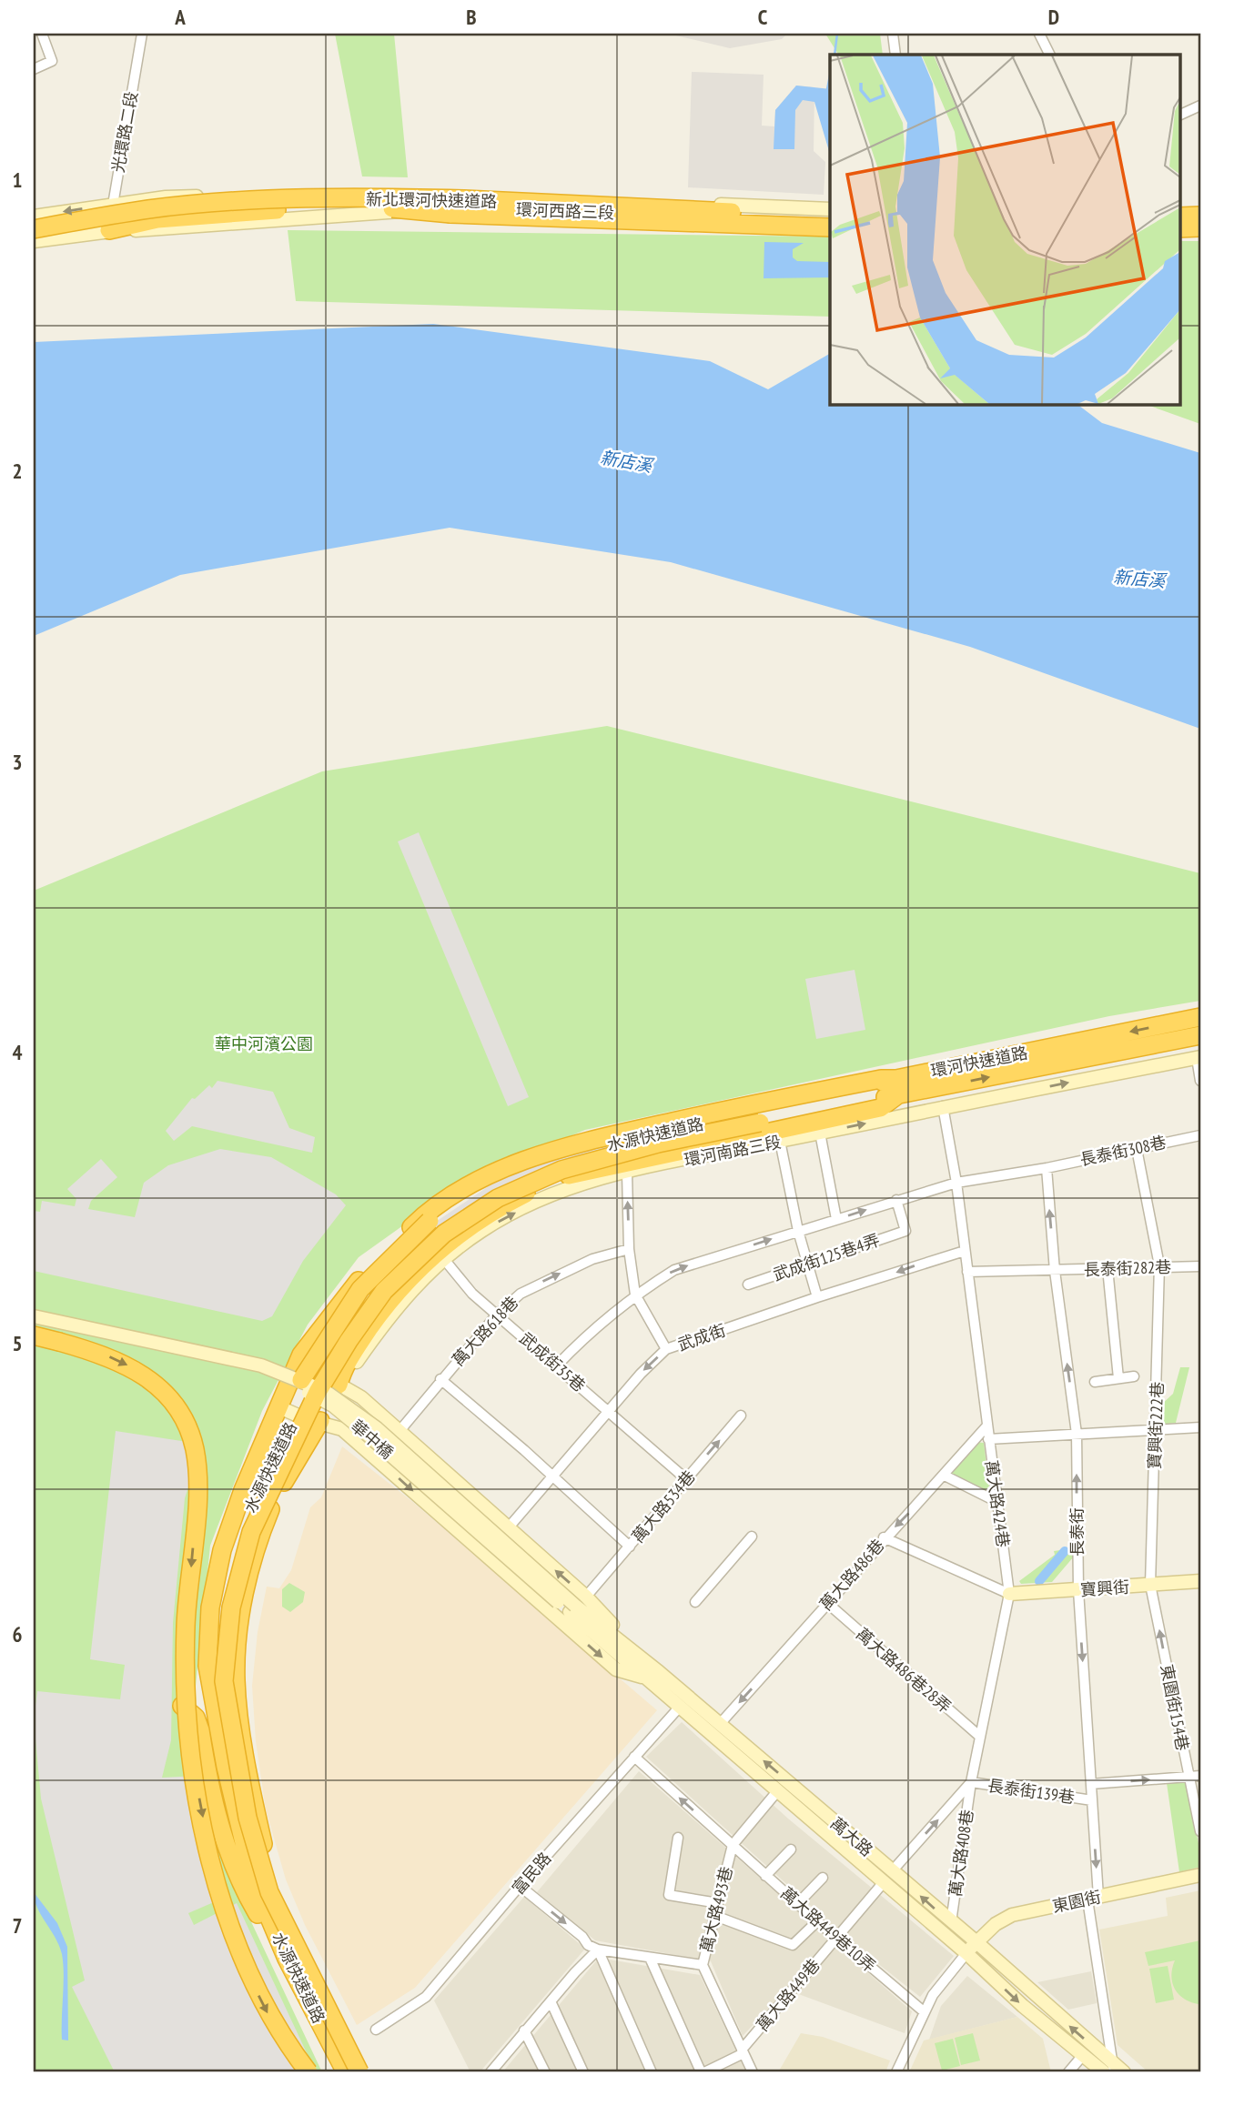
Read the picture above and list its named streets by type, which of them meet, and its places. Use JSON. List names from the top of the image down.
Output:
{
  "streets": {
    "highway": ["新北環河快速道路", "環河快速道路", "水源快速道路"],
    "main road": [
      "環河西路三段",
      "環河南路三段",
      "華中橋",
      "寶興街",
      "萬大路",
      "東園街"
    ],
    "street": [
      "光環路二段",
      "長泰街308巷",
      "武成街125巷4弄",
      "長泰街282巷",
      "萬大路618巷",
      "武成街",
      "武成街35巷",
      "寶興街222巷",
      "萬大路424巷",
      "萬大路534巷",
      "長泰街",
      "萬大路486巷",
      "萬大路486巷28弄",
      "東園街154巷",
      "長泰街139巷",
      "萬大路408巷",
      "富民路",
      "萬大路493巷",
      "萬大路449巷10弄",
      "萬大路449巷"
    ]
  },
  "crossings": [
    ["光環路二段", "新北環河快速道路"],
    ["光環路二段", "環河西路三段"],
    ["新北環河快速道路", "環河西路三段"],
    ["環河快速道路", "水源快速道路"],
    ["環河南路三段", "武成街35巷"],
    ["環河南路三段", "萬大路424巷"],
    ["長泰街308巷", "武成街125巷4弄"],
    ["長泰街308巷", "武成街35巷"],
    ["長泰街308巷", "寶興街222巷"],
    ["長泰街308巷", "萬大路424巷"],
    ["長泰街308巷", "長泰街"],
    ["長泰街282巷", "寶興街222巷"],
    ["長泰街282巷", "萬大路424巷"],
    ["長泰街282巷", "長泰街"],
    ["萬大路618巷", "武成街35巷"],
    ["武成街", "武成街35巷"],
    ["武成街", "萬大路424巷"],
    ["武成街35巷", "萬大路534巷"],
    ["寶興街222巷", "寶興街"],
    ["寶興街222巷", "東園街154巷"],
    ["華中橋", "萬大路"],
    ["萬大路424巷", "萬大路486巷"],
    ["萬大路424巷", "寶興街"],
    ["萬大路424巷", "萬大路486巷28弄"],
    ["萬大路424巷", "長泰街139巷"],
    ["萬大路424巷", "萬大路408巷"],
    ["長泰街", "寶興街"],
    ["長泰街", "長泰街139巷"],
    ["長泰街", "萬大路"],
    ["長泰街", "東園街"],
    ["萬大路486巷", "萬大路486巷28弄"],
    ["萬大路486巷", "萬大路"],
    ["寶興街", "東園街154巷"],
    ["長泰街139巷", "萬大路408巷"],
    ["萬大路", "萬大路408巷"],
    ["萬大路", "富民路"],
    ["萬大路", "東園街"],
    ["萬大路", "萬大路493巷"],
    ["萬大路", "萬大路449巷"],
    ["富民路", "萬大路449巷10弄"],
    ["萬大路493巷", "萬大路449巷10弄"],
    ["萬大路493巷", "萬大路449巷"],
    ["萬大路449巷10弄", "萬大路449巷"]
  ],
  "one_way": [
    "環河南路三段",
    "萬大路618巷",
    "武成街",
    "萬大路534巷",
    "萬大路486巷",
    "東園街154巷"
  ],
  "water": ["新店溪"],
  "parks": ["華中河濱公園"],
  "grid": {
    "columns": [
      "A",
      "B",
      "C",
      "D"
    ],
    "rows": [
      "1",
      "2",
      "3",
      "4",
      "5",
      "6",
      "7"
    ]
  }
}
